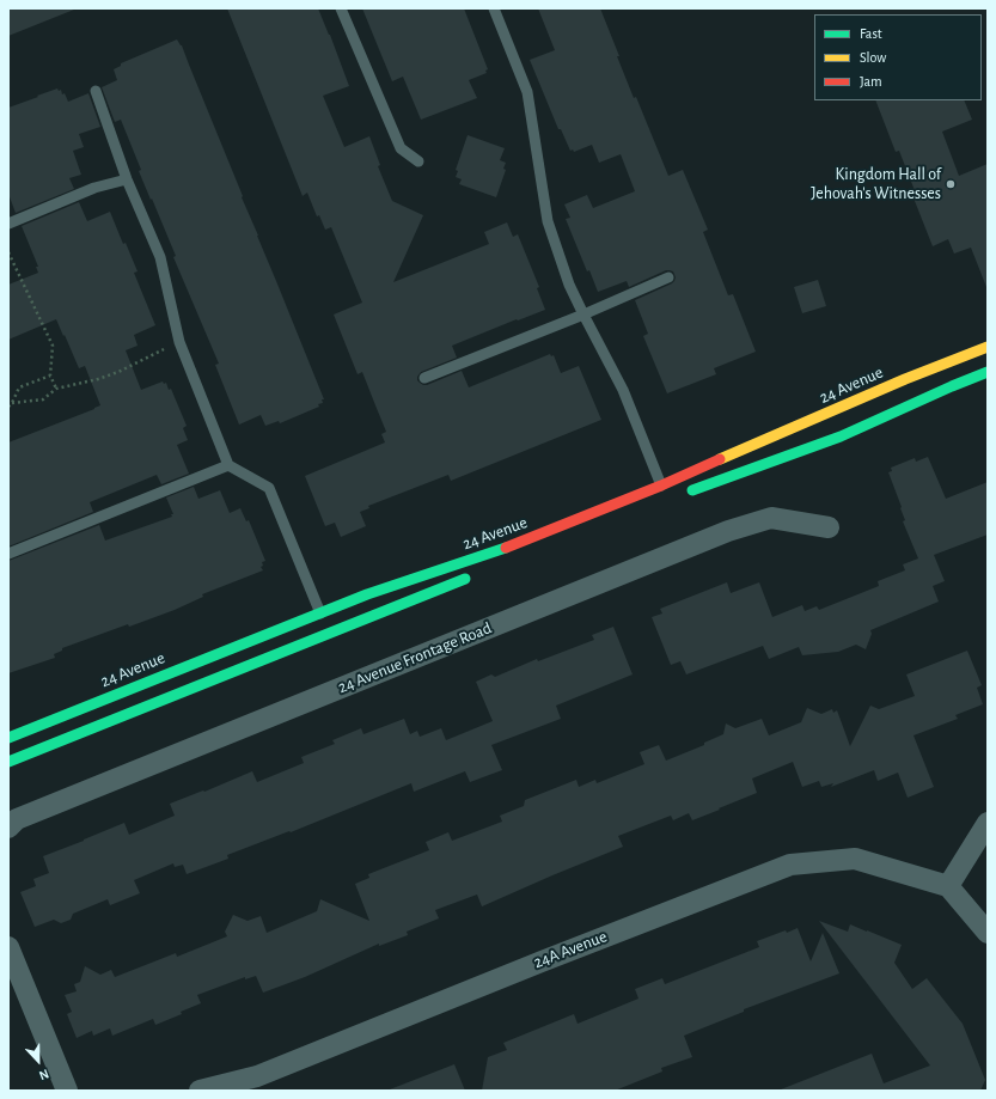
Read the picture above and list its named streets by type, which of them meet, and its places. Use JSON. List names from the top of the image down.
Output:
{
  "streets": {
    "main road": ["24 Avenue"],
    "street": ["24 Avenue Frontage Road", "24A Avenue"]
  },
  "places": ["Kingdom Hall of Jehovah's Witnesses"],
  "legend": ["Fast", "Slow", "Jam"],
  "north": "bottom"
}
